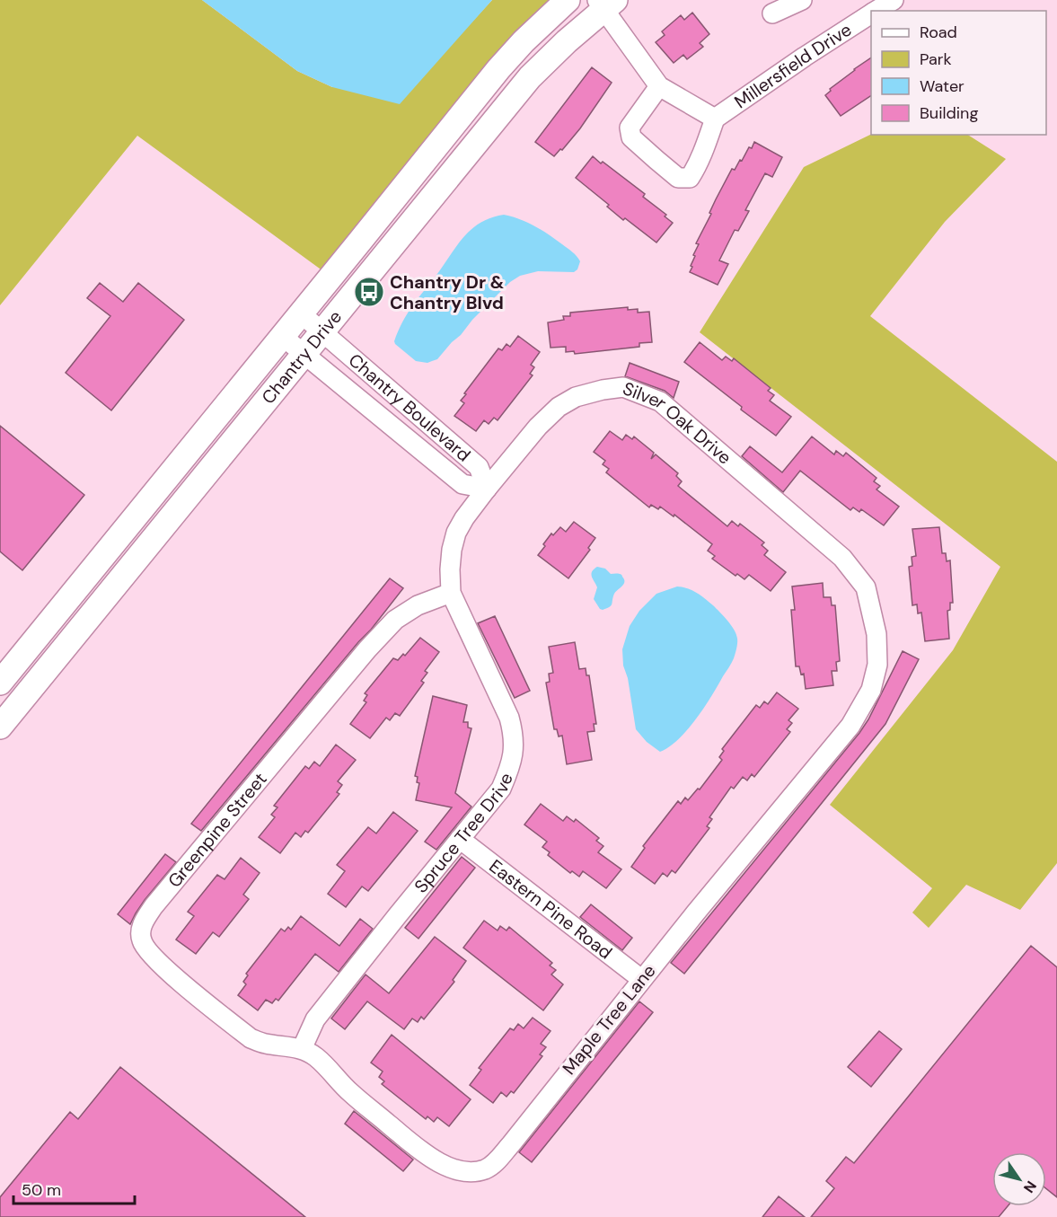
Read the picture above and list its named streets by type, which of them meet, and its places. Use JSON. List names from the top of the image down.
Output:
{
  "streets": {
    "street": [
      "Millersfield Drive",
      "Chantry Drive",
      "Chantry Boulevard",
      "Silver Oak Drive",
      "Greenpine Street",
      "Spruce Tree Drive",
      "Eastern Pine Road",
      "Maple Tree Lane"
    ]
  },
  "crossings": [
    ["Chantry Drive", "Chantry Boulevard"],
    ["Chantry Boulevard", "Silver Oak Drive"],
    ["Silver Oak Drive", "Greenpine Street"],
    ["Silver Oak Drive", "Spruce Tree Drive"],
    ["Silver Oak Drive", "Maple Tree Lane"],
    ["Greenpine Street", "Spruce Tree Drive"],
    ["Greenpine Street", "Maple Tree Lane"],
    ["Spruce Tree Drive", "Eastern Pine Road"],
    ["Spruce Tree Drive", "Maple Tree Lane"],
    ["Eastern Pine Road", "Maple Tree Lane"]
  ],
  "places": {
    "bus stop": ["Chantry Dr & Chantry Blvd"]
  },
  "legend": [
    "Road",
    "Park",
    "Water",
    "Building"
  ],
  "scale_bar": "50 m",
  "north": "bottom right"
}
